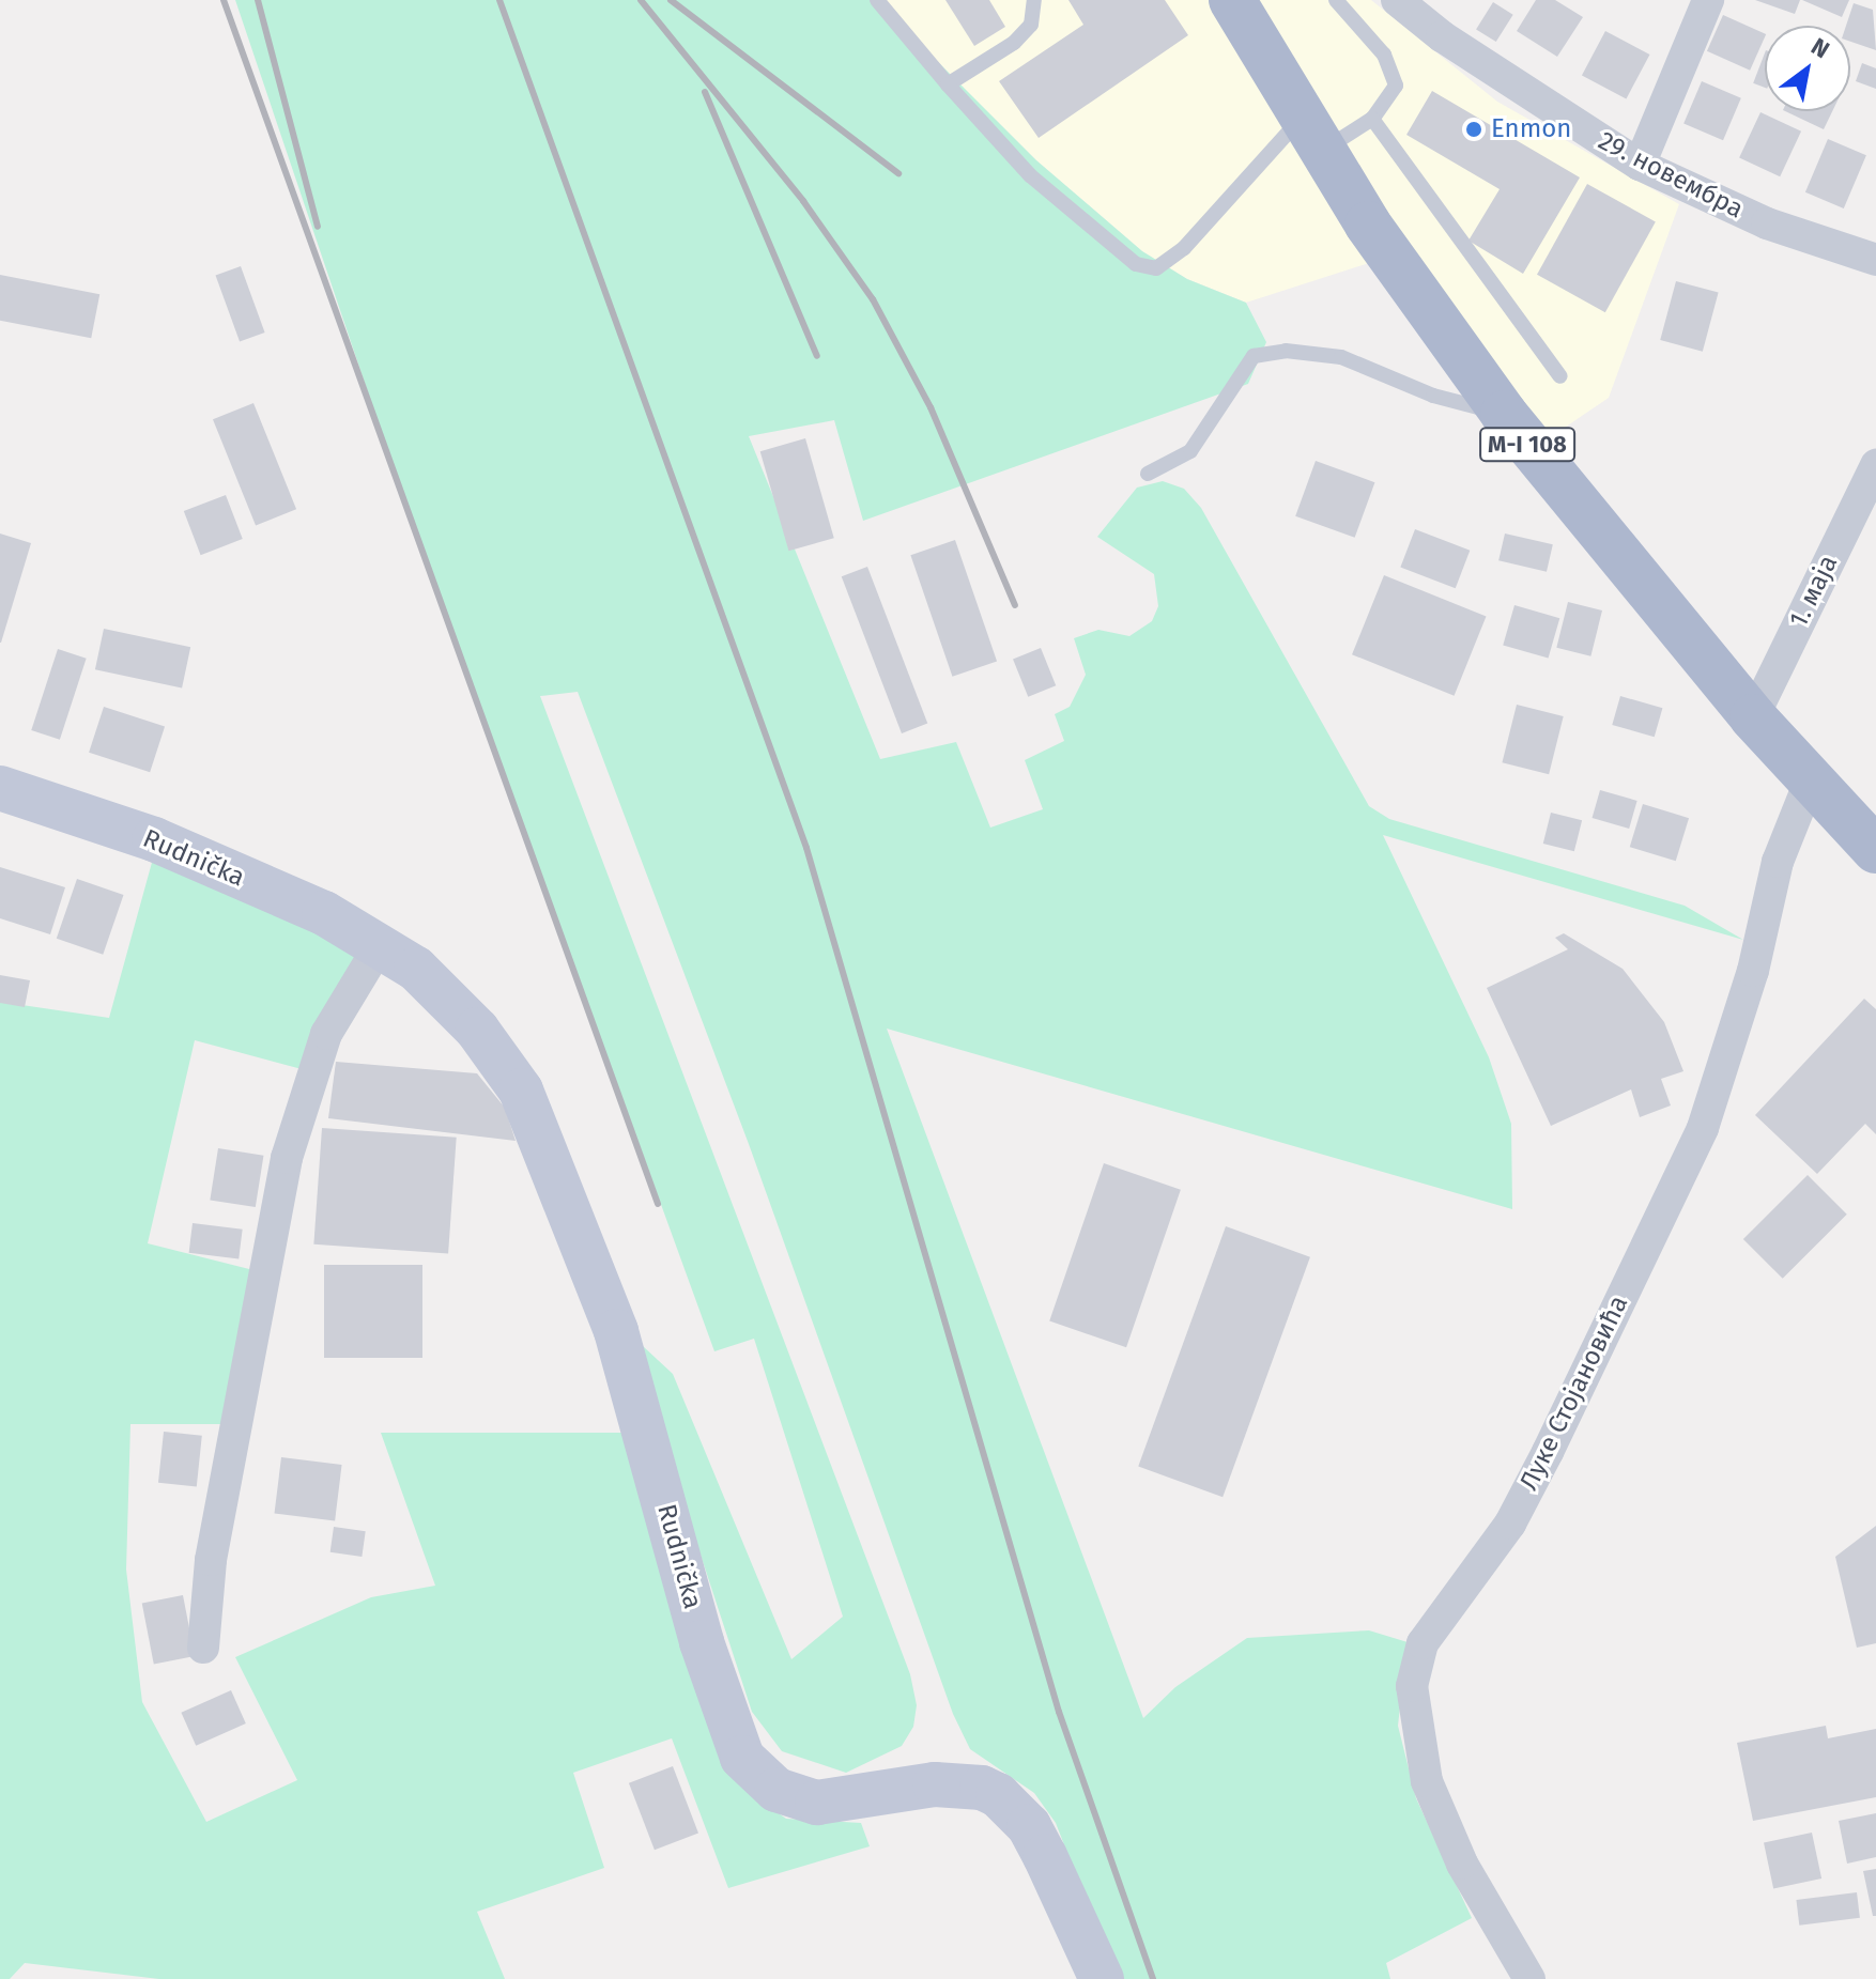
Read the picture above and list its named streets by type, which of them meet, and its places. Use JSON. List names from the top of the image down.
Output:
{
  "streets": {
    "main road": ["M-I 108"],
    "street": [
      "29. новембра",
      "1. маја",
      "Rudnička",
      "Луке Стојановића"
    ]
  },
  "crossings": [
    ["M-I 108", "1. маја"],
    ["M-I 108", "Луке Стојановића"]
  ],
  "places": ["Enmon"],
  "north": "top right"
}
